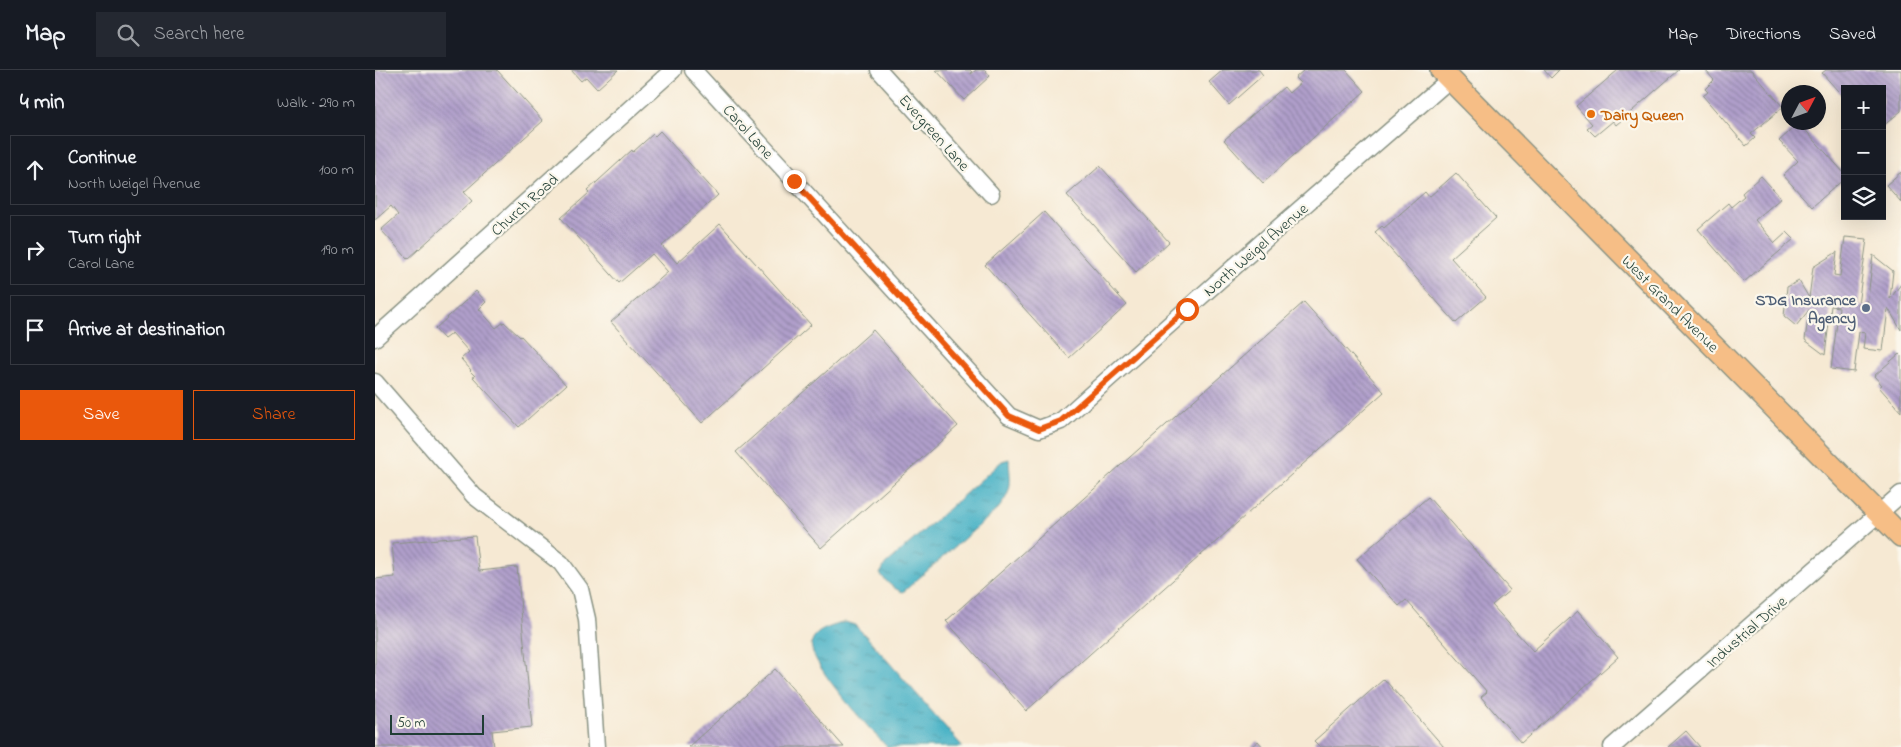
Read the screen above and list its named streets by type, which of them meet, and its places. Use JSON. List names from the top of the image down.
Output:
{
  "streets": {
    "main road": ["West Grand Avenue"],
    "street": [
      "Carol Lane",
      "Evergreen Lane",
      "Church Road",
      "North Weigel Avenue",
      "Industrial Drive"
    ]
  },
  "crossings": [
    ["Carol Lane", "North Weigel Avenue"],
    ["North Weigel Avenue", "West Grand Avenue"],
    ["West Grand Avenue", "Industrial Drive"]
  ],
  "places": ["Dairy Queen", "SDG Insurance Agency"],
  "scale_bar": "50 m",
  "north": "top right",
  "page": {
    "header": "Map",
    "search": "Search here",
    "nav": ["Map", "Directions", "Saved"],
    "heading": ["4 min", "Walk · 290 m"],
    "map_buttons": ["+", "−"],
    "list": [
      ["Continue", "North Weigel Avenue", "100 m"],
      ["Turn right", "Carol Lane", "190 m"],
      "Arrive at destination"
    ],
    "buttons": ["Save", "Share"],
    "scale": "50 m"
  }
}
